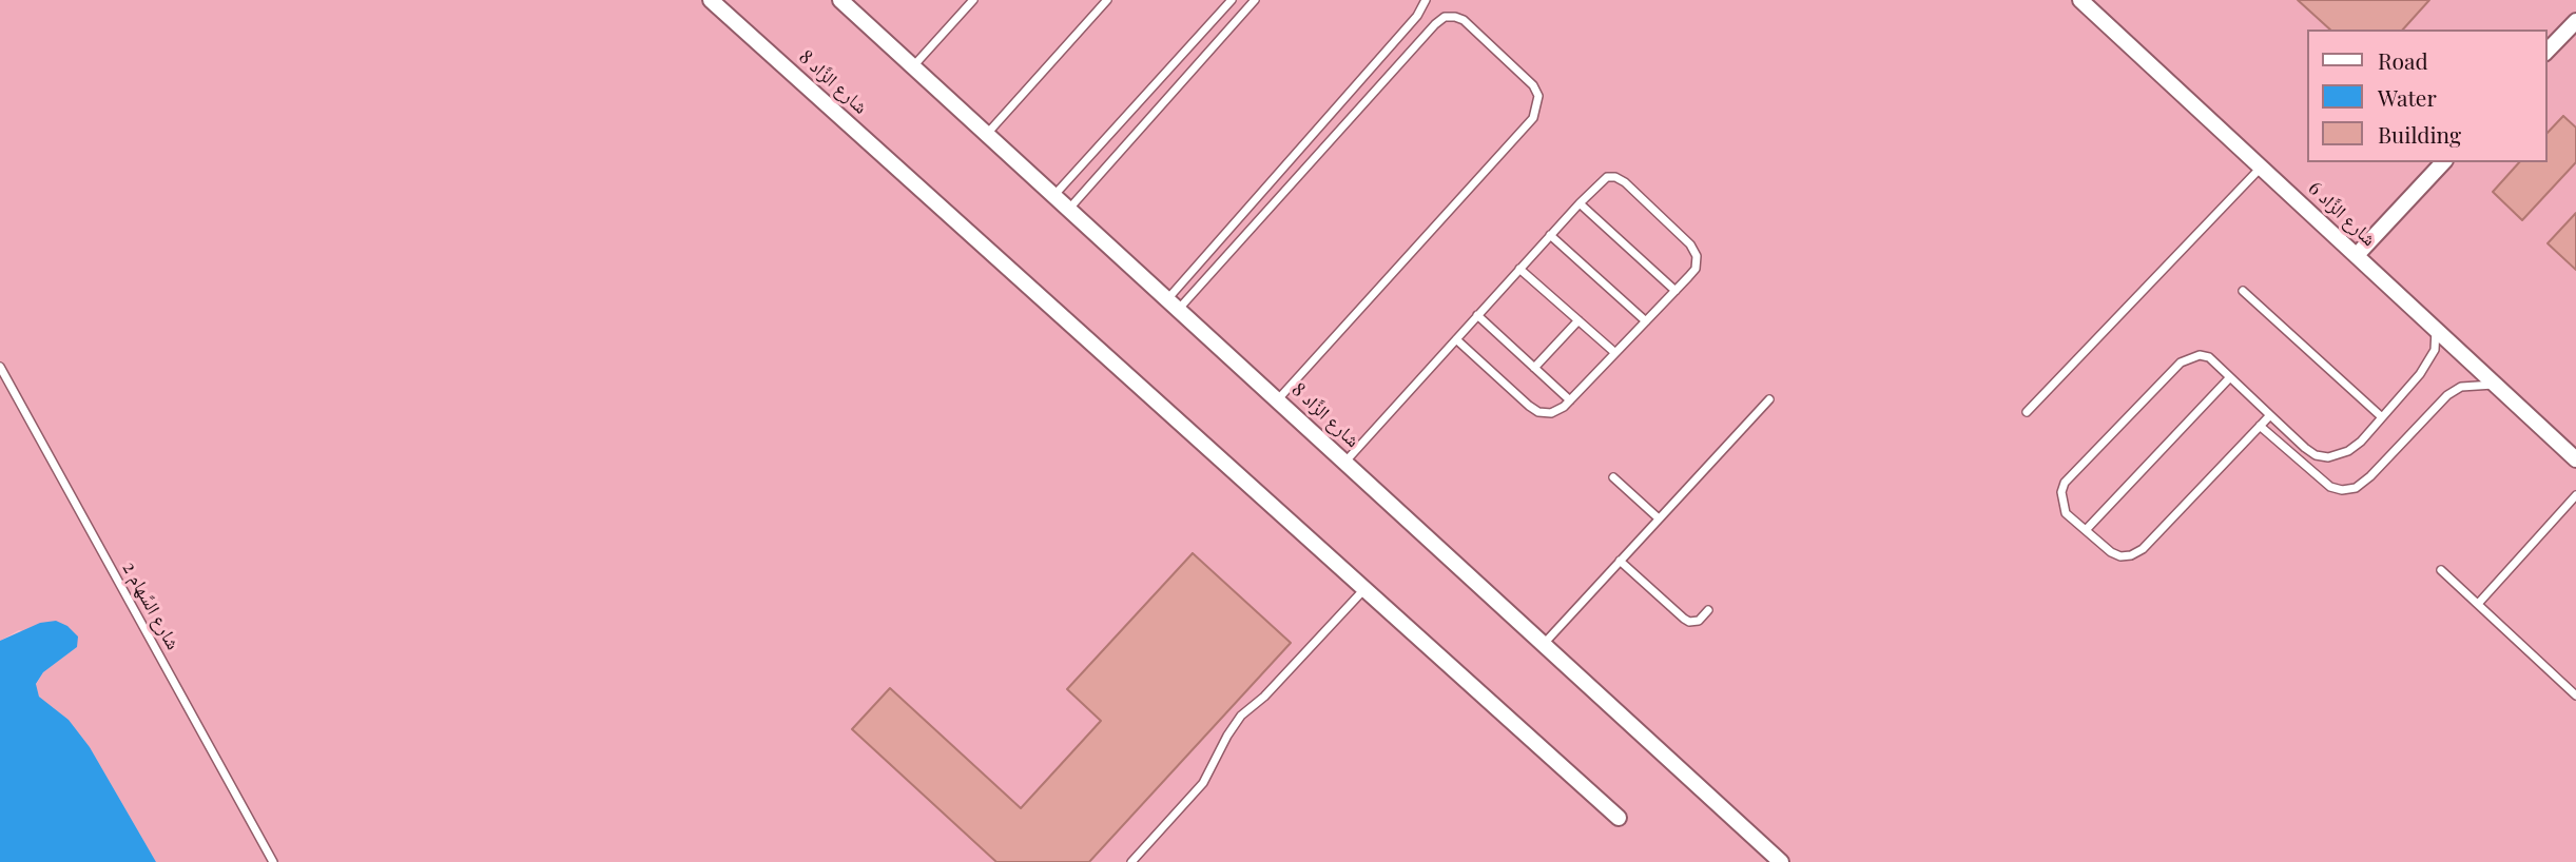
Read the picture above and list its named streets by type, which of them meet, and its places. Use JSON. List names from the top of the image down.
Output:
{
  "streets": {
    "street": ["شارع الزَّاد 8", "شارع الزَّاد 6"],
    "lane": ["شارع السِّهام 2"]
  },
  "legend": ["Road", "Water", "Building"]
}
